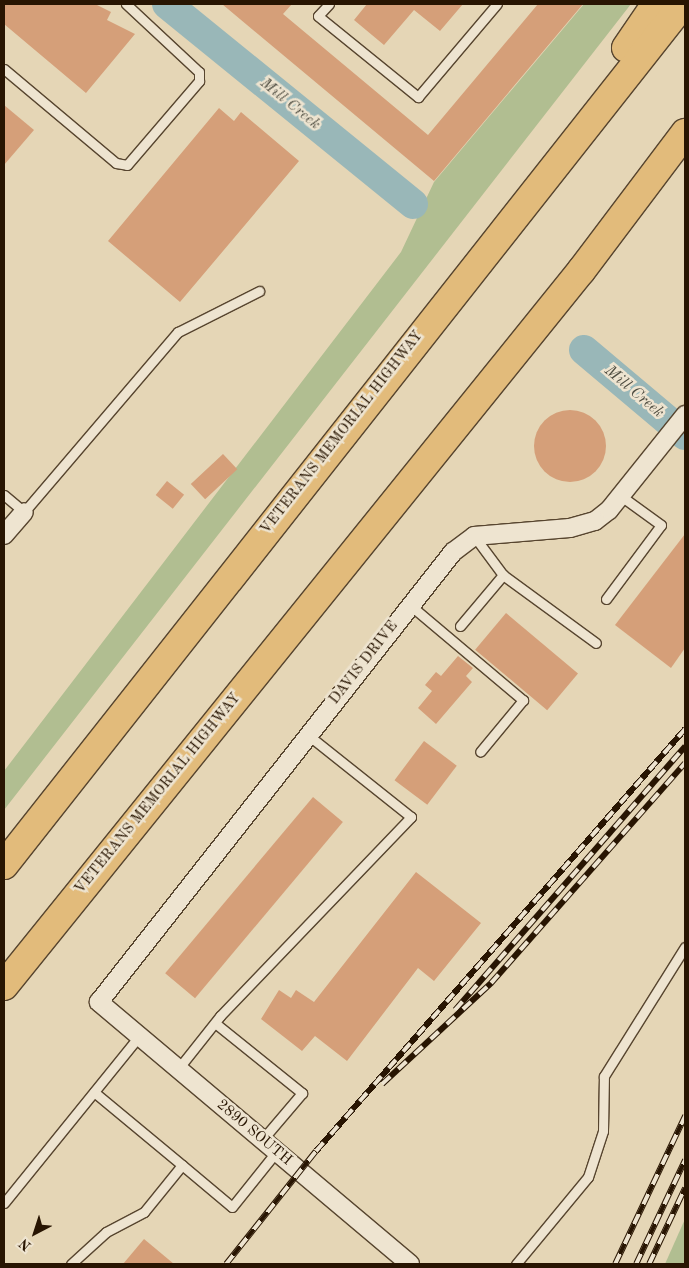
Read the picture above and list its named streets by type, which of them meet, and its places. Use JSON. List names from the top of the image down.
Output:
{
  "streets": {
    "highway": ["VETERANS MEMORIAL HIGHWAY"],
    "street": ["DAVIS DRIVE", "2890 SOUTH"]
  },
  "crossings": [
    ["DAVIS DRIVE", "2890 SOUTH"]
  ],
  "water": ["Mill Creek"],
  "north": "bottom left"
}
